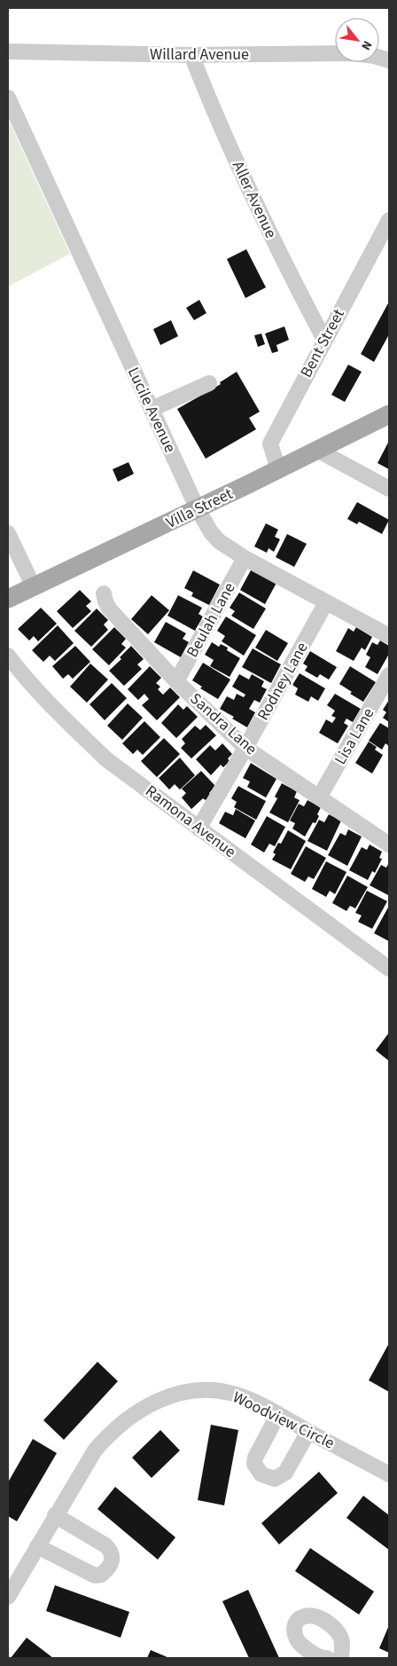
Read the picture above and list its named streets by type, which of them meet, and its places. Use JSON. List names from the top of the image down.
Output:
{
  "streets": {
    "main road": ["Villa Street"],
    "street": [
      "Willard Avenue",
      "Aller Avenue",
      "Bent Street",
      "Lucile Avenue",
      "Beulah Lane",
      "Rodney Lane",
      "Sandra Lane",
      "Lisa Lane",
      "Ramona Avenue",
      "Woodview Circle"
    ]
  },
  "crossings": [
    ["Willard Avenue", "Aller Avenue"],
    ["Aller Avenue", "Bent Street"],
    ["Bent Street", "Villa Street"],
    ["Lucile Avenue", "Villa Street"],
    ["Lucile Avenue", "Beulah Lane"],
    ["Lucile Avenue", "Rodney Lane"],
    ["Beulah Lane", "Sandra Lane"],
    ["Rodney Lane", "Sandra Lane"],
    ["Rodney Lane", "Ramona Avenue"],
    ["Sandra Lane", "Lisa Lane"]
  ],
  "north": "bottom right"
}
